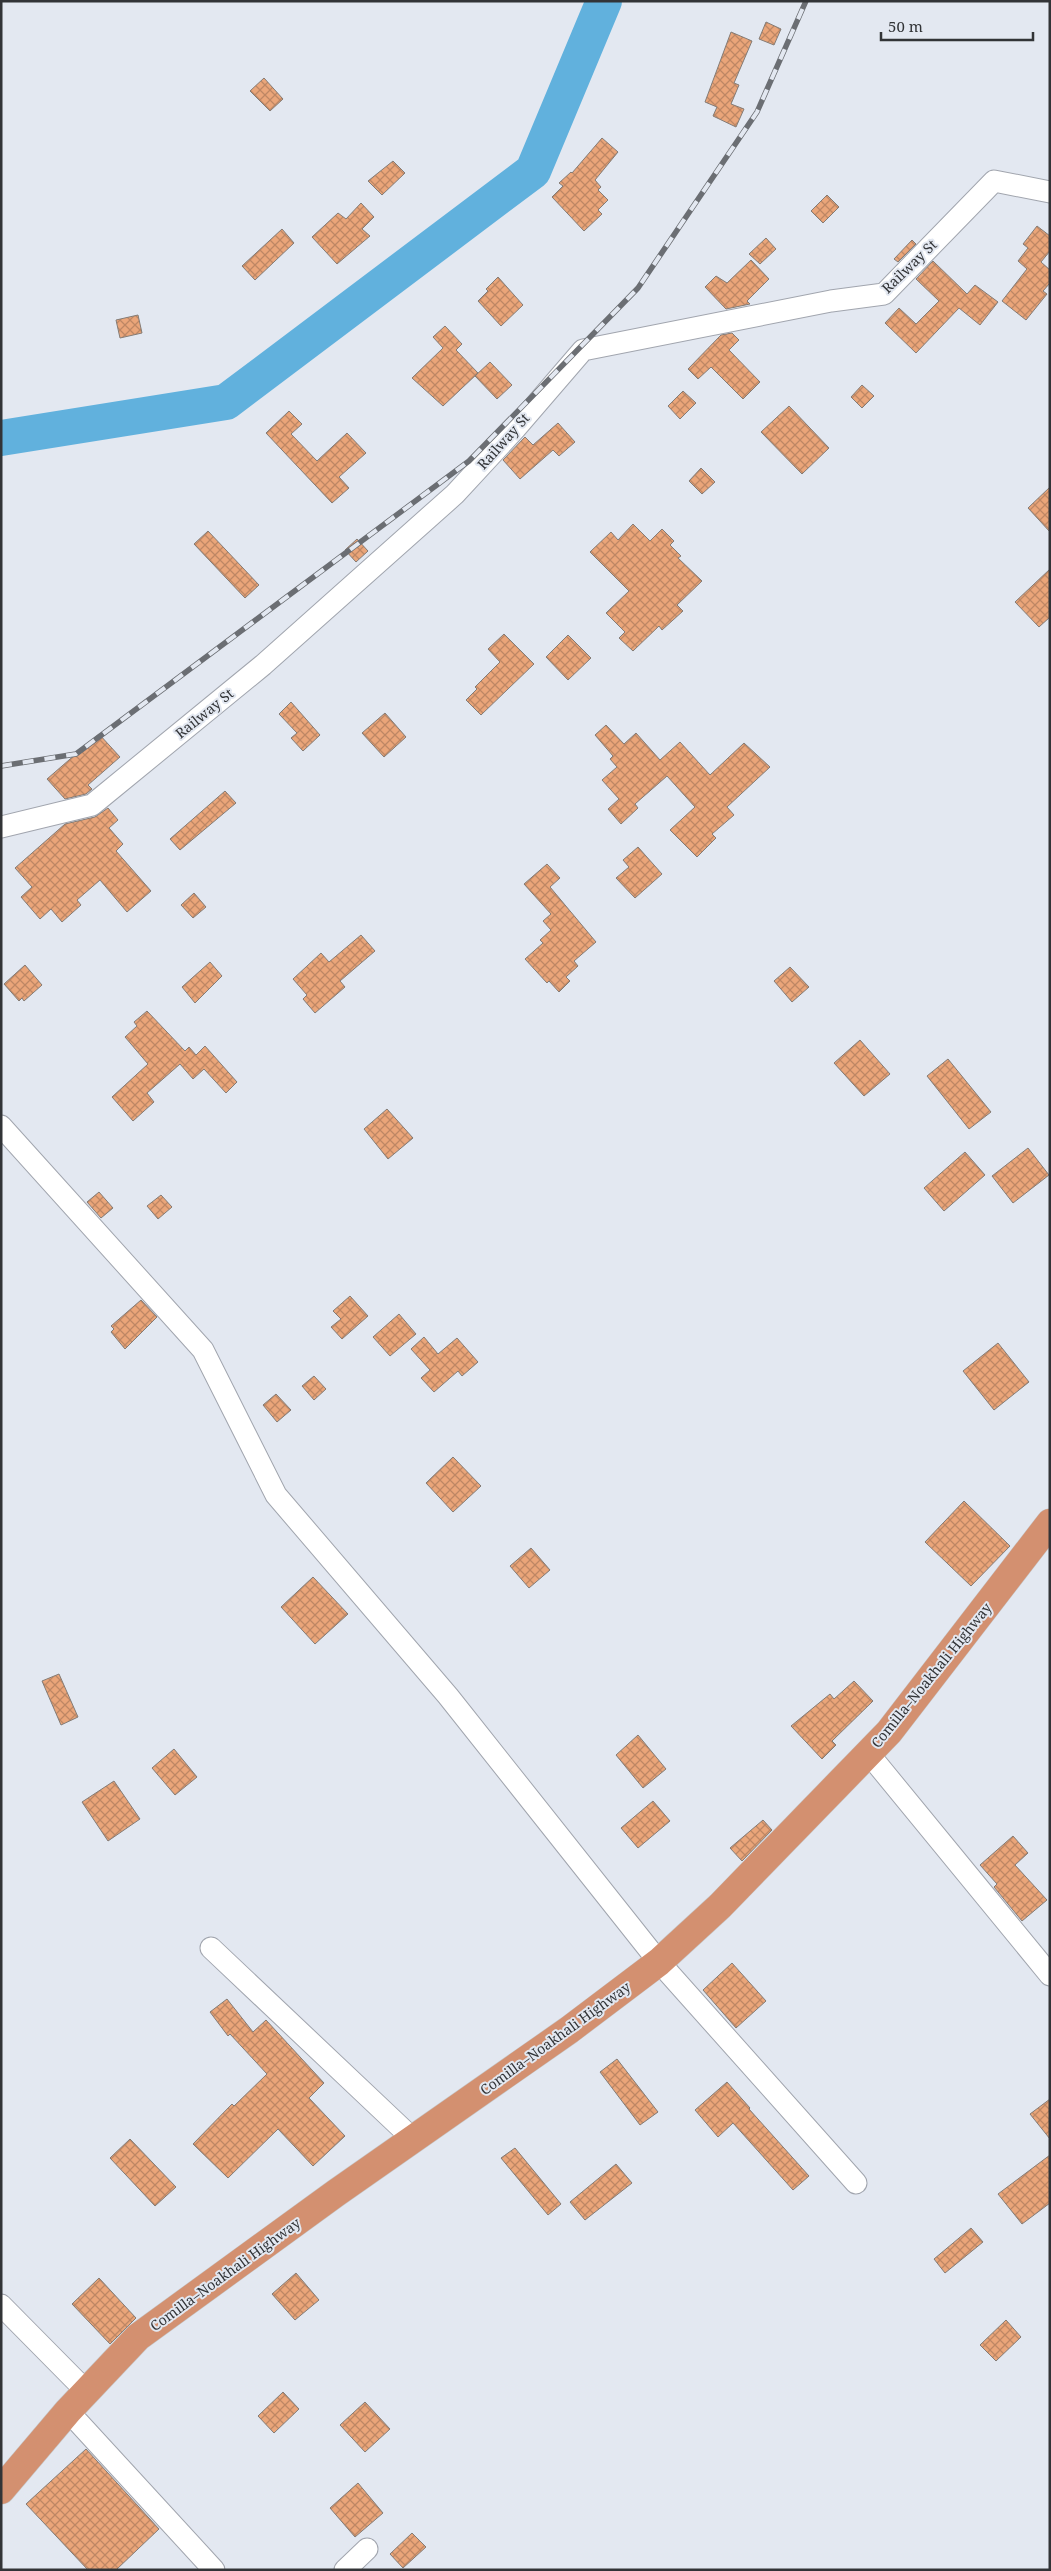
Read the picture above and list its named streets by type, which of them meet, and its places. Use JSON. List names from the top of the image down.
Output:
{
  "streets": {
    "highway": ["Comilla–Noakhali Highway"],
    "street": ["Railway St"]
  },
  "scale_bar": "50 m"
}
